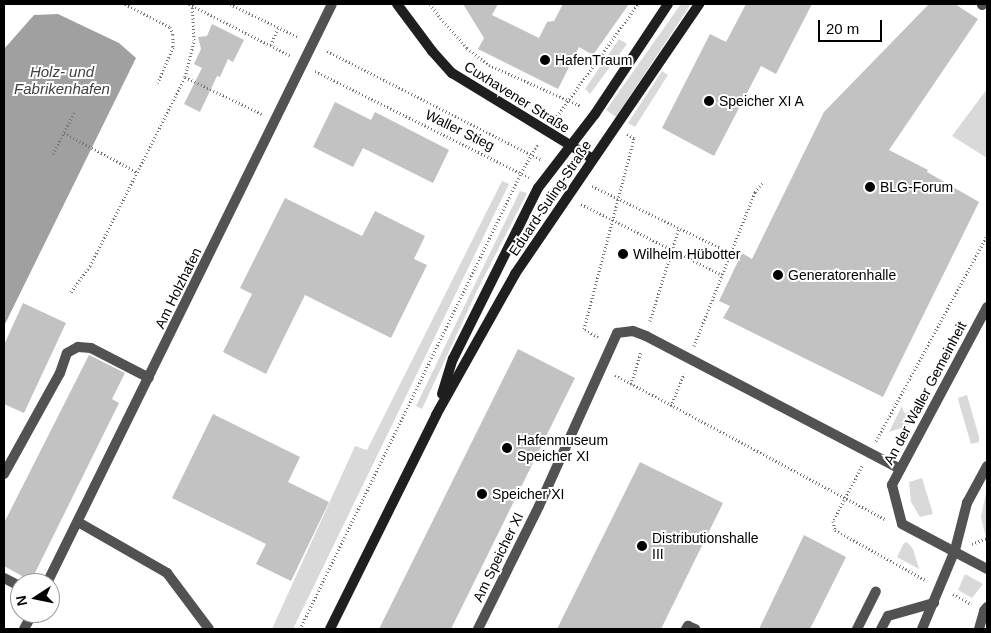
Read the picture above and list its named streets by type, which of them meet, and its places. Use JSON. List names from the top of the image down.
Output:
{
  "streets": {
    "street": [
      "Cuxhavener Straße",
      "Eduard-Suling-Straße",
      "Am Holzhafen",
      "An der Waller Gemeinheit",
      "Am Speicher XI"
    ],
    "path": ["Waller Stieg"]
  },
  "crossings": [
    ["Cuxhavener Straße", "Eduard-Suling-Straße"],
    ["Waller Stieg", "Eduard-Suling-Straße"],
    ["Waller Stieg", "Am Holzhafen"],
    ["An der Waller Gemeinheit", "Am Speicher XI"]
  ],
  "water": ["Holz- und Fabrikenhafen"],
  "places": [
    "HafenTraum",
    "Speicher XI A",
    "BLG-Forum",
    "Wilhelm Hübotter",
    "Generatorenhalle",
    "Hafenmuseum Speicher XI",
    "Speicher XI",
    "Distributionshalle III"
  ],
  "scale_bar": "20 m",
  "north": "left"
}
